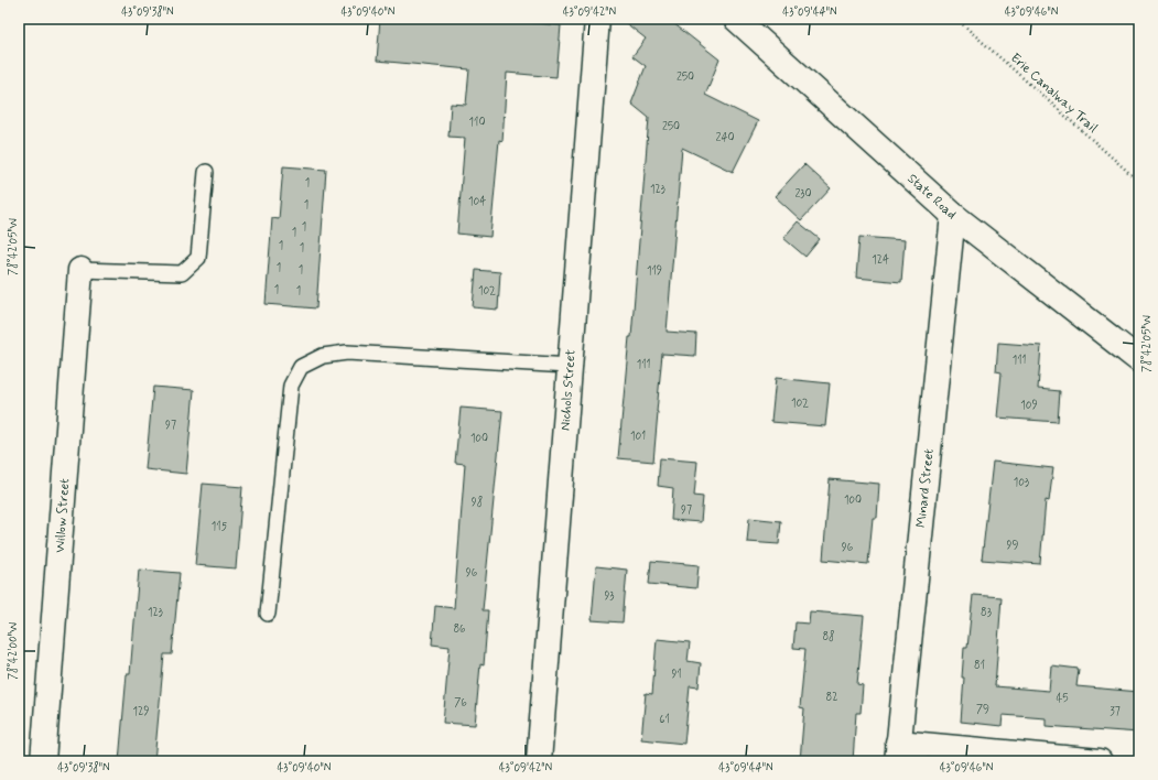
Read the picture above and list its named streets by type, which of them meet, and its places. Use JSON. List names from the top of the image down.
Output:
{
  "streets": {
    "street": [
      "State Road",
      "Nichols Street",
      "Minard Street",
      "Willow Street"
    ],
    "path": ["Erie Canalway Trail"]
  },
  "crossings": [
    ["State Road", "Minard Street"]
  ],
  "house_numbers": [
    "250",
    "110",
    "250",
    "240",
    "1",
    "123",
    "230",
    "104",
    "1",
    "1",
    "1",
    "1",
    "1",
    "124",
    "1",
    "1",
    "119",
    "1",
    "1",
    "102",
    "111",
    "111",
    "102",
    "109",
    "97",
    "101",
    "100",
    "103",
    "100",
    "98",
    "97",
    "115",
    "99",
    "96",
    "96",
    "93",
    "123",
    "83",
    "86",
    "88",
    "81",
    "91",
    "82",
    "45",
    "76",
    "79",
    "129",
    "37",
    "61"
  ],
  "coordinates": [
    "43°09'38\"N",
    "43°09'40\"N",
    "43°09'42\"N",
    "43°09'44\"N",
    "43°09'46\"N",
    "78°42'05\"W",
    "78°42'00\"W"
  ]
}
